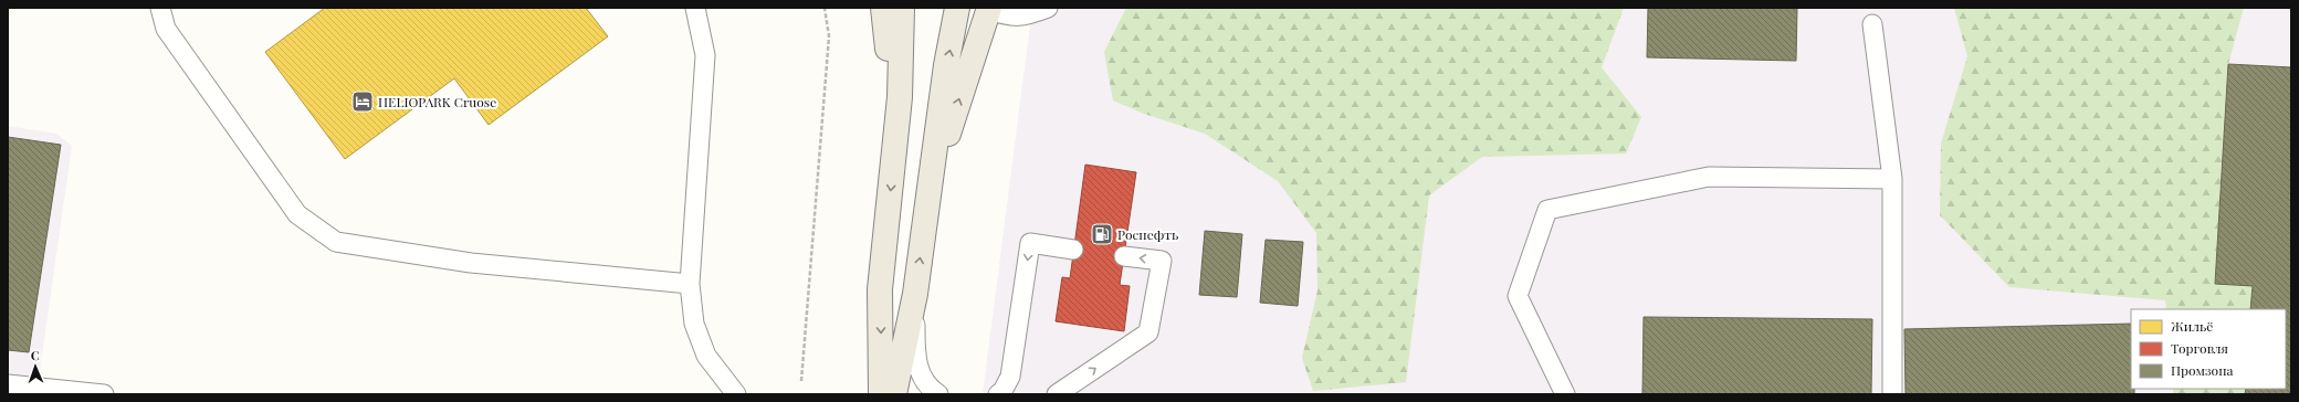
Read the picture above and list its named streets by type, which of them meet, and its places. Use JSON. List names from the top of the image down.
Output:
{
  "places": {
    "hotel": ["HELIOPARK Cruose"],
    "fuel station": ["Роснефть"]
  },
  "legend": ["Жильё", "Торговля", "Промзона"],
  "north": "top"
}
